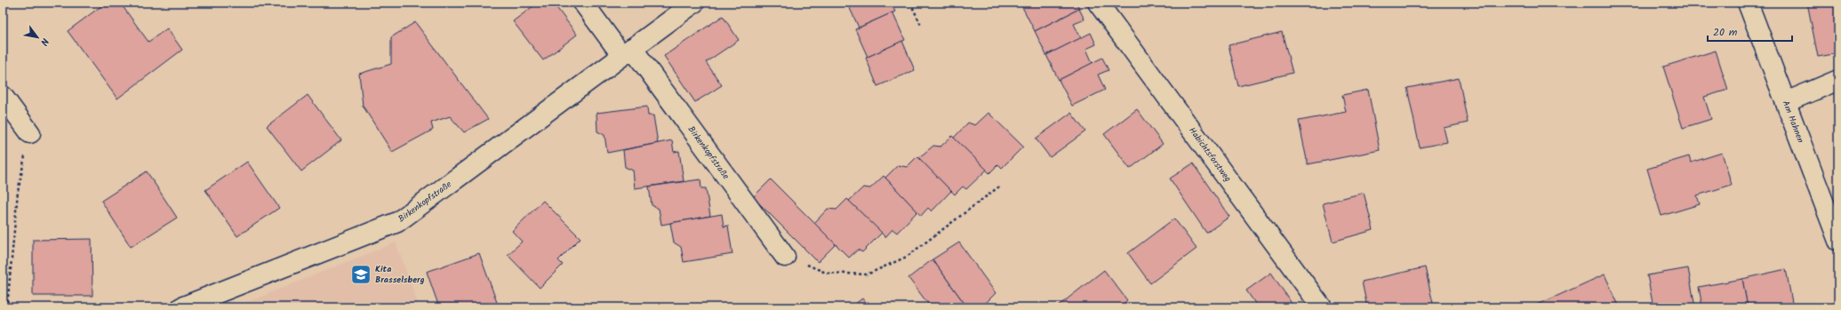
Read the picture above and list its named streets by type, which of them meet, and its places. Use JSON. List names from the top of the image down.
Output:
{
  "streets": {
    "street": ["Am Hahnen", "Birkenkopfstraße", "Habichtsforstweg"]
  },
  "places": {
    "school or university": ["Kita Brasselsberg"]
  },
  "scale_bar": "20 m",
  "north": "bottom right"
}
